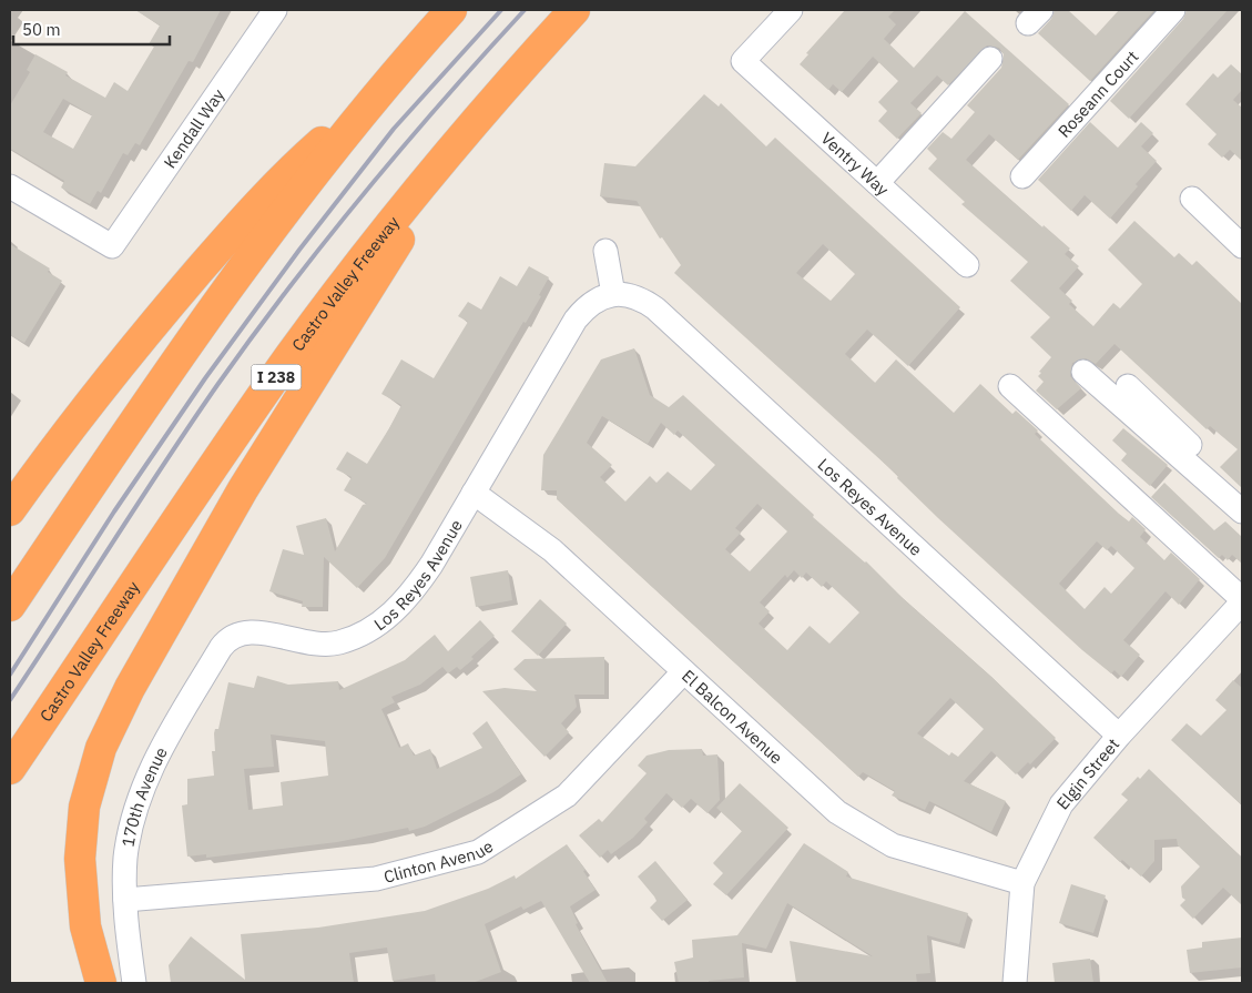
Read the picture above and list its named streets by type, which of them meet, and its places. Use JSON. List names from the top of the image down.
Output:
{
  "streets": {
    "highway": ["Castro Valley Freeway", "I 238"],
    "street": [
      "Roseann Court",
      "Kendall Way",
      "Ventry Way",
      "Los Reyes Avenue",
      "El Balcon Avenue",
      "Elgin Street",
      "170th Avenue",
      "Clinton Avenue"
    ]
  },
  "crossings": [
    ["Los Reyes Avenue", "El Balcon Avenue"],
    ["Los Reyes Avenue", "Elgin Street"],
    ["Los Reyes Avenue", "170th Avenue"],
    ["El Balcon Avenue", "Elgin Street"],
    ["El Balcon Avenue", "Clinton Avenue"],
    ["170th Avenue", "Clinton Avenue"]
  ],
  "scale_bar": "50 m"
}
